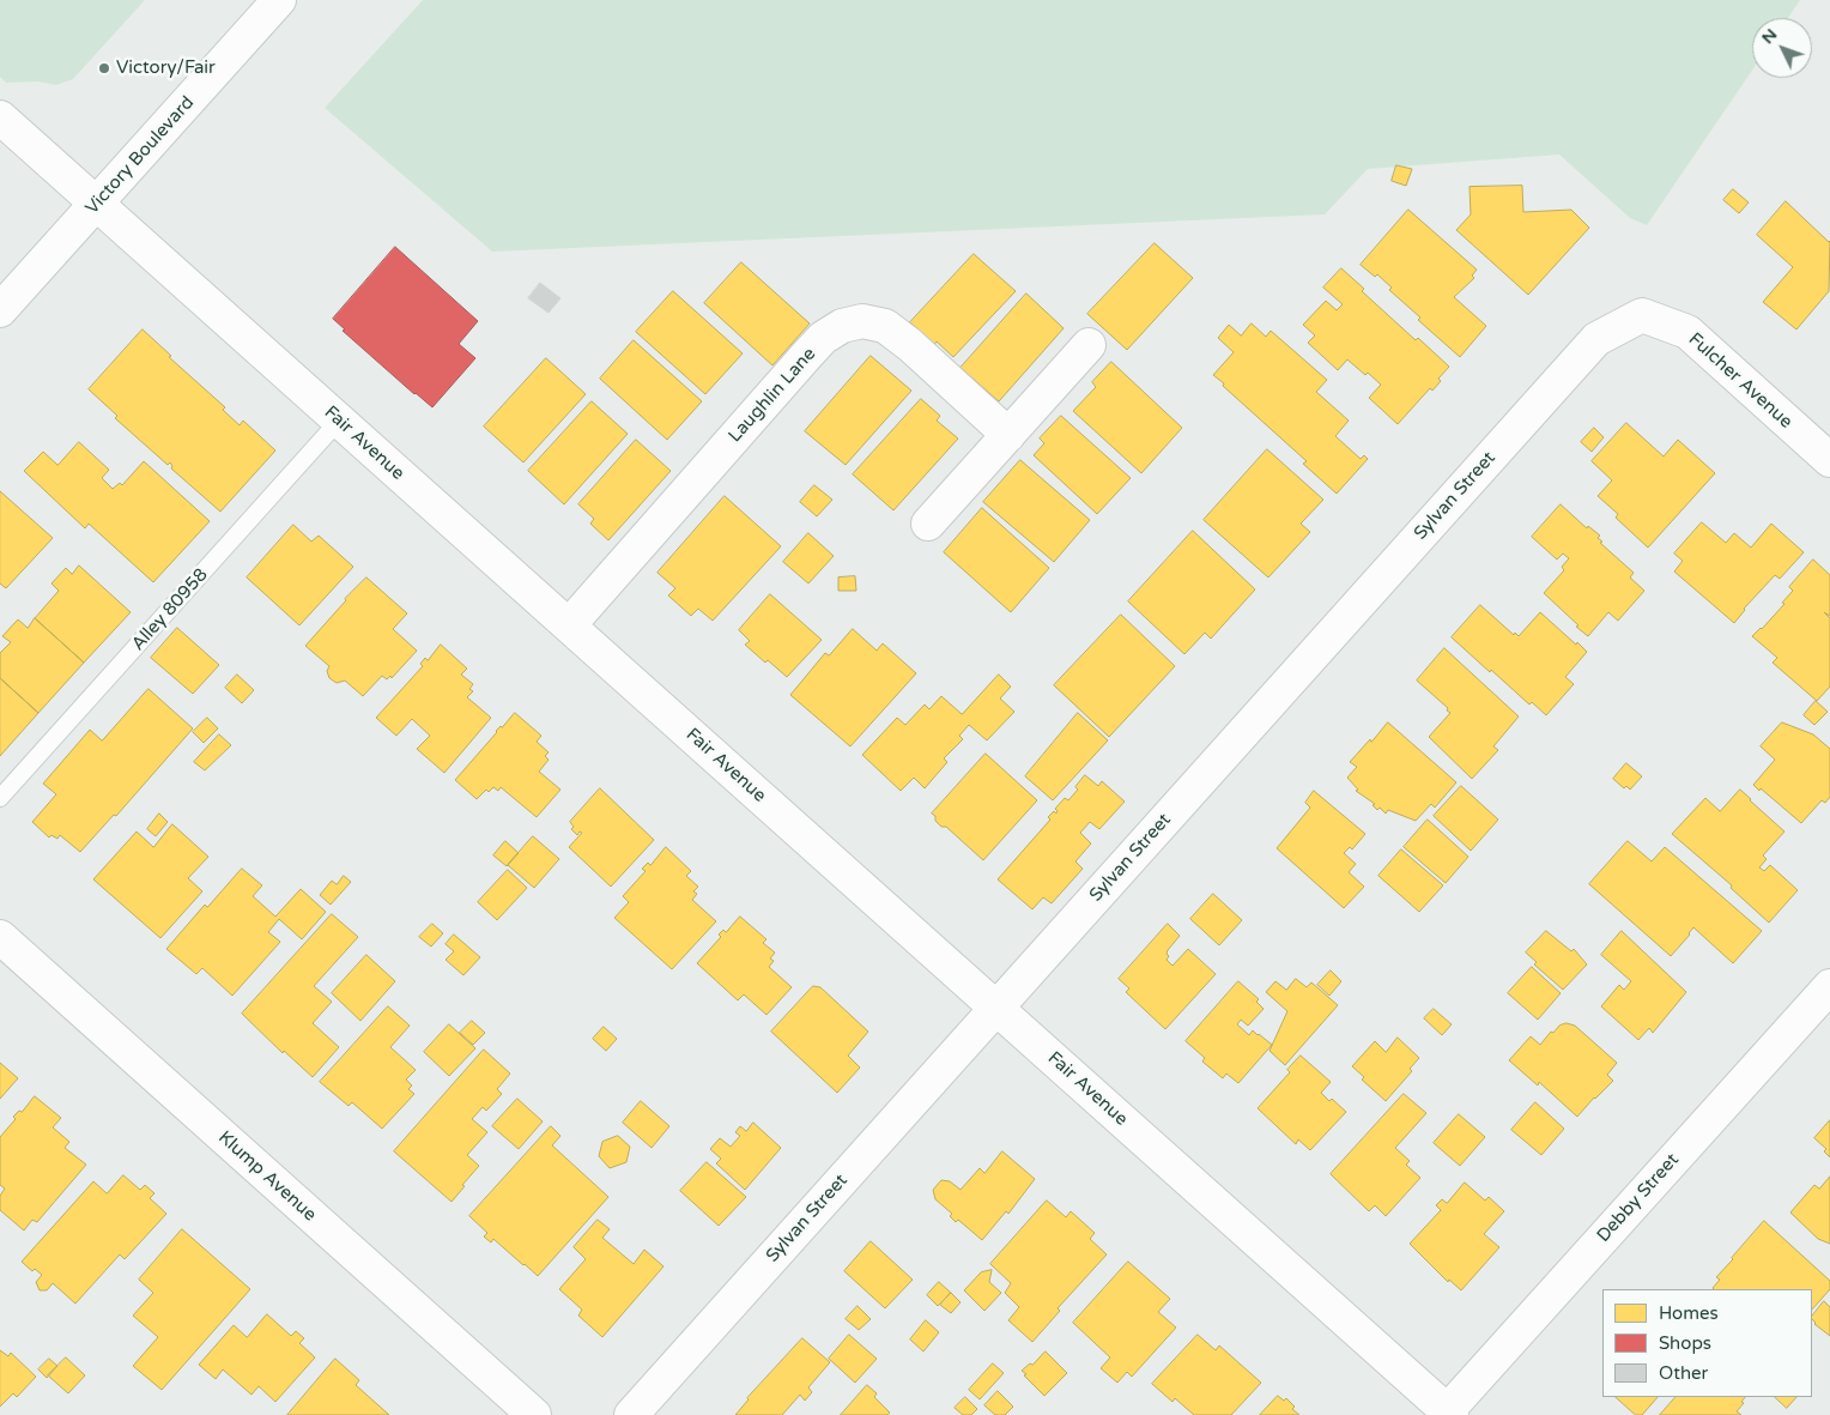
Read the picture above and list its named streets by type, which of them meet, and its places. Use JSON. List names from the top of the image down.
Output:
{
  "streets": {
    "street": [
      "Victory Boulevard",
      "Fulcher Avenue",
      "Laughlin Lane",
      "Fair Avenue",
      "Sylvan Street",
      "Klump Avenue",
      "Debby Street"
    ],
    "lane": ["Alley 80958"]
  },
  "crossings": [
    ["Victory Boulevard", "Fair Avenue"],
    ["Fulcher Avenue", "Sylvan Street"],
    ["Laughlin Lane", "Fair Avenue"],
    ["Fair Avenue", "Sylvan Street"],
    ["Fair Avenue", "Alley 80958"],
    ["Fair Avenue", "Debby Street"]
  ],
  "places": ["Victory/Fair"],
  "legend": ["Homes", "Shops", "Other"],
  "north": "top left"
}
